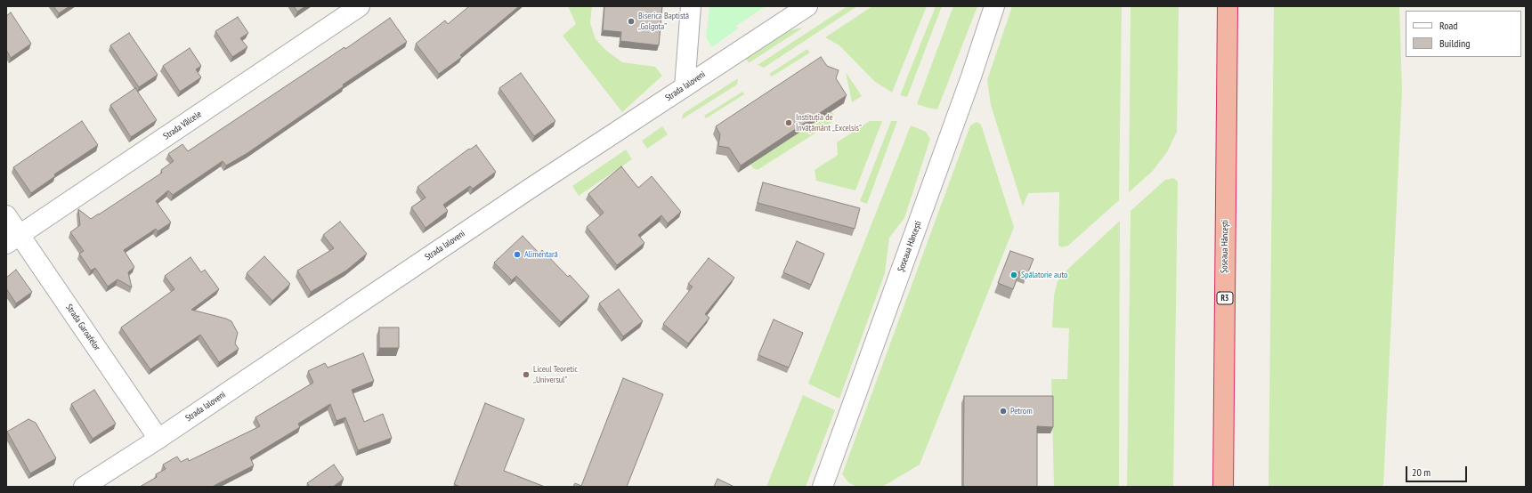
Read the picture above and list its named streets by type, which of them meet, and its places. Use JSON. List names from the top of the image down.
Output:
{
  "streets": {
    "highway": ["Șoseaua Hâncești", "R3"],
    "street": ["Strada Ialoveni", "Strada Vâlcele", "Strada Garoafelor"]
  },
  "crossings": [
    ["Strada Ialoveni", "Strada Garoafelor"],
    ["Strada Vâlcele", "Strada Garoafelor"]
  ],
  "places": [
    "Biserica Baptistă „Golgota”",
    "Instituția de Învățământ „Excelsis”",
    "Alimentară",
    "Spălatorie auto",
    "Liceul Teoretic „Universul”",
    "Petrom"
  ],
  "legend": ["Road", "Building"],
  "scale_bar": "20 m"
}
